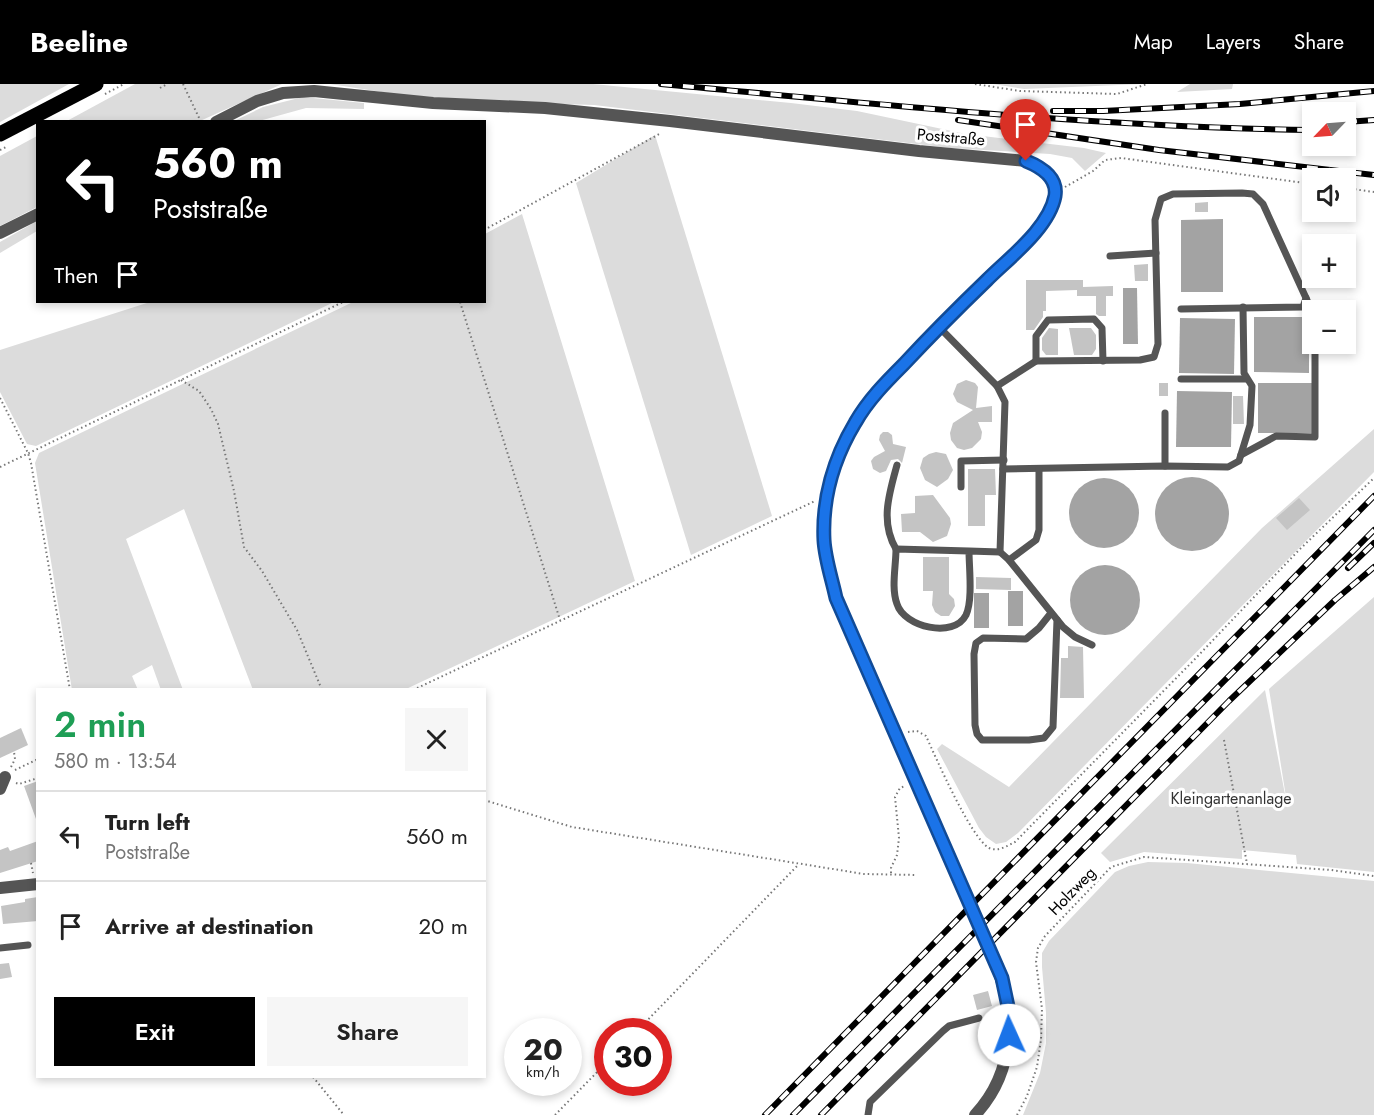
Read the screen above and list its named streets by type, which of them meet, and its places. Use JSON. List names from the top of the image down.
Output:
{
  "streets": {
    "street": ["Poststraße"],
    "path": ["Holzweg"]
  },
  "parks": ["Kleingartenanlage"],
  "north": "bottom left",
  "page": {
    "header": "Beeline",
    "nav": ["Map", "Layers", "Share"],
    "map_buttons": ["+", "−"],
    "turn": ["560 m", "Poststraße"],
    "then": "Then",
    "heading": ["2 min", "580 m · 13:54"],
    "list": [
      {
        "name": "Turn left",
        "note": "Poststraße",
        "value": "560 m"
      },
      {
        "name": "Arrive at destination",
        "value": "20 m"
      }
    ],
    "buttons": ["Exit", "Share"],
    "speed": "20 km/h",
    "limit": "30"
  }
}
